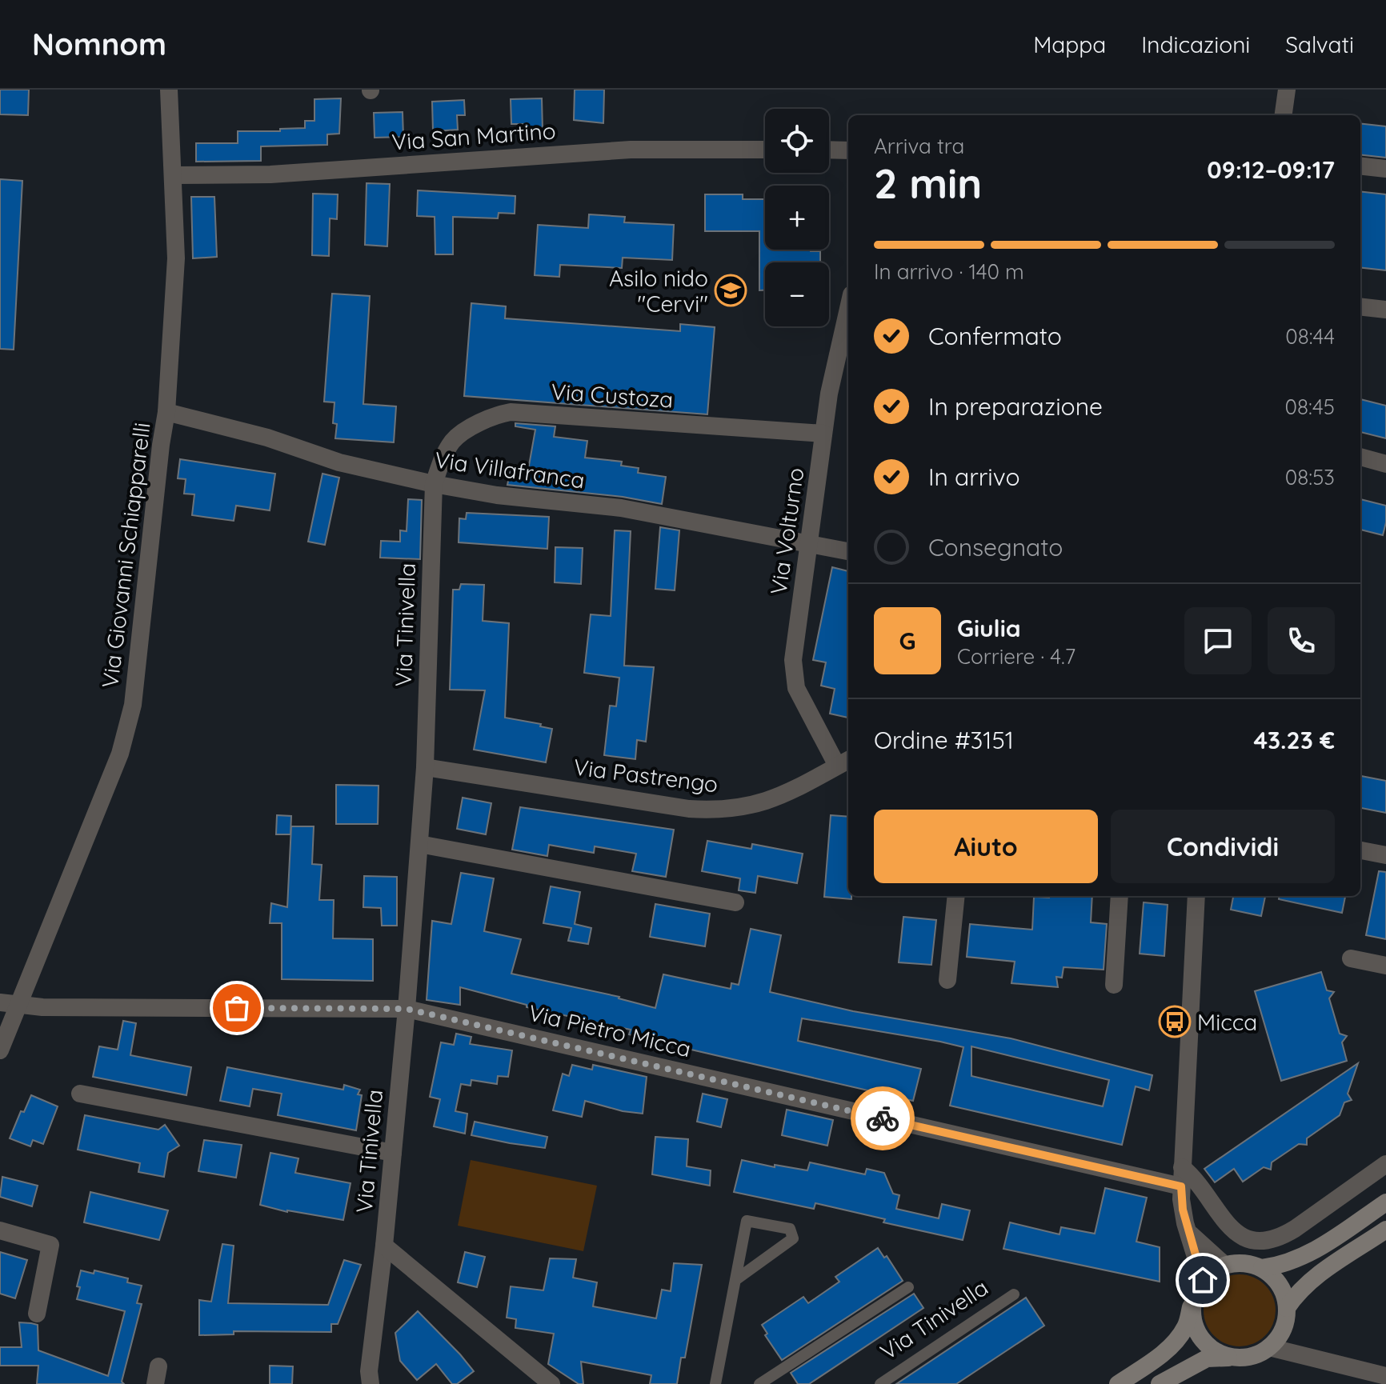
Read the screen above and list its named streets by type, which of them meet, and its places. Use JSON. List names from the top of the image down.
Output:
{
  "streets": {
    "street": [
      "Via San Martino",
      "Via Custoza",
      "Via Villafranca",
      "Via Volturno",
      "Via Giovanni Schiapparelli",
      "Via Tinivella",
      "Via Pastrengo",
      "Via Pietro Micca"
    ]
  },
  "crossings": [
    ["Via San Martino", "Via Giovanni Schiapparelli"],
    ["Via Custoza", "Via Villafranca"],
    ["Via Custoza", "Via Volturno"],
    ["Via Custoza", "Via Tinivella"],
    ["Via Villafranca", "Via Volturno"],
    ["Via Villafranca", "Via Giovanni Schiapparelli"],
    ["Via Villafranca", "Via Tinivella"],
    ["Via Volturno", "Via Pastrengo"],
    ["Via Giovanni Schiapparelli", "Via Pietro Micca"],
    ["Via Tinivella", "Via Pastrengo"],
    ["Via Tinivella", "Via Pietro Micca"]
  ],
  "places": {
    "school or university": ["Asilo nido \"Cervi\""],
    "bus stop": ["Micca"]
  },
  "page": {
    "header": "Nomnom",
    "nav": ["Mappa", "Indicazioni", "Salvati"],
    "map_buttons": ["+", "−"],
    "heading": ["2 min", "Arriva tra", "09:12–09:17"],
    "panel": [
      "Giulia",
      "Corriere · 4.7",
      "Ordine #3151",
      "43.23 €"
    ],
    "bar": "In arrivo · 140 m",
    "list": [
      ["Confermato", "08:44"],
      ["In preparazione", "08:45"],
      ["In arrivo", "08:53"],
      "Consegnato"
    ],
    "round": "G",
    "buttons": ["Aiuto", "Condividi"]
  }
}
